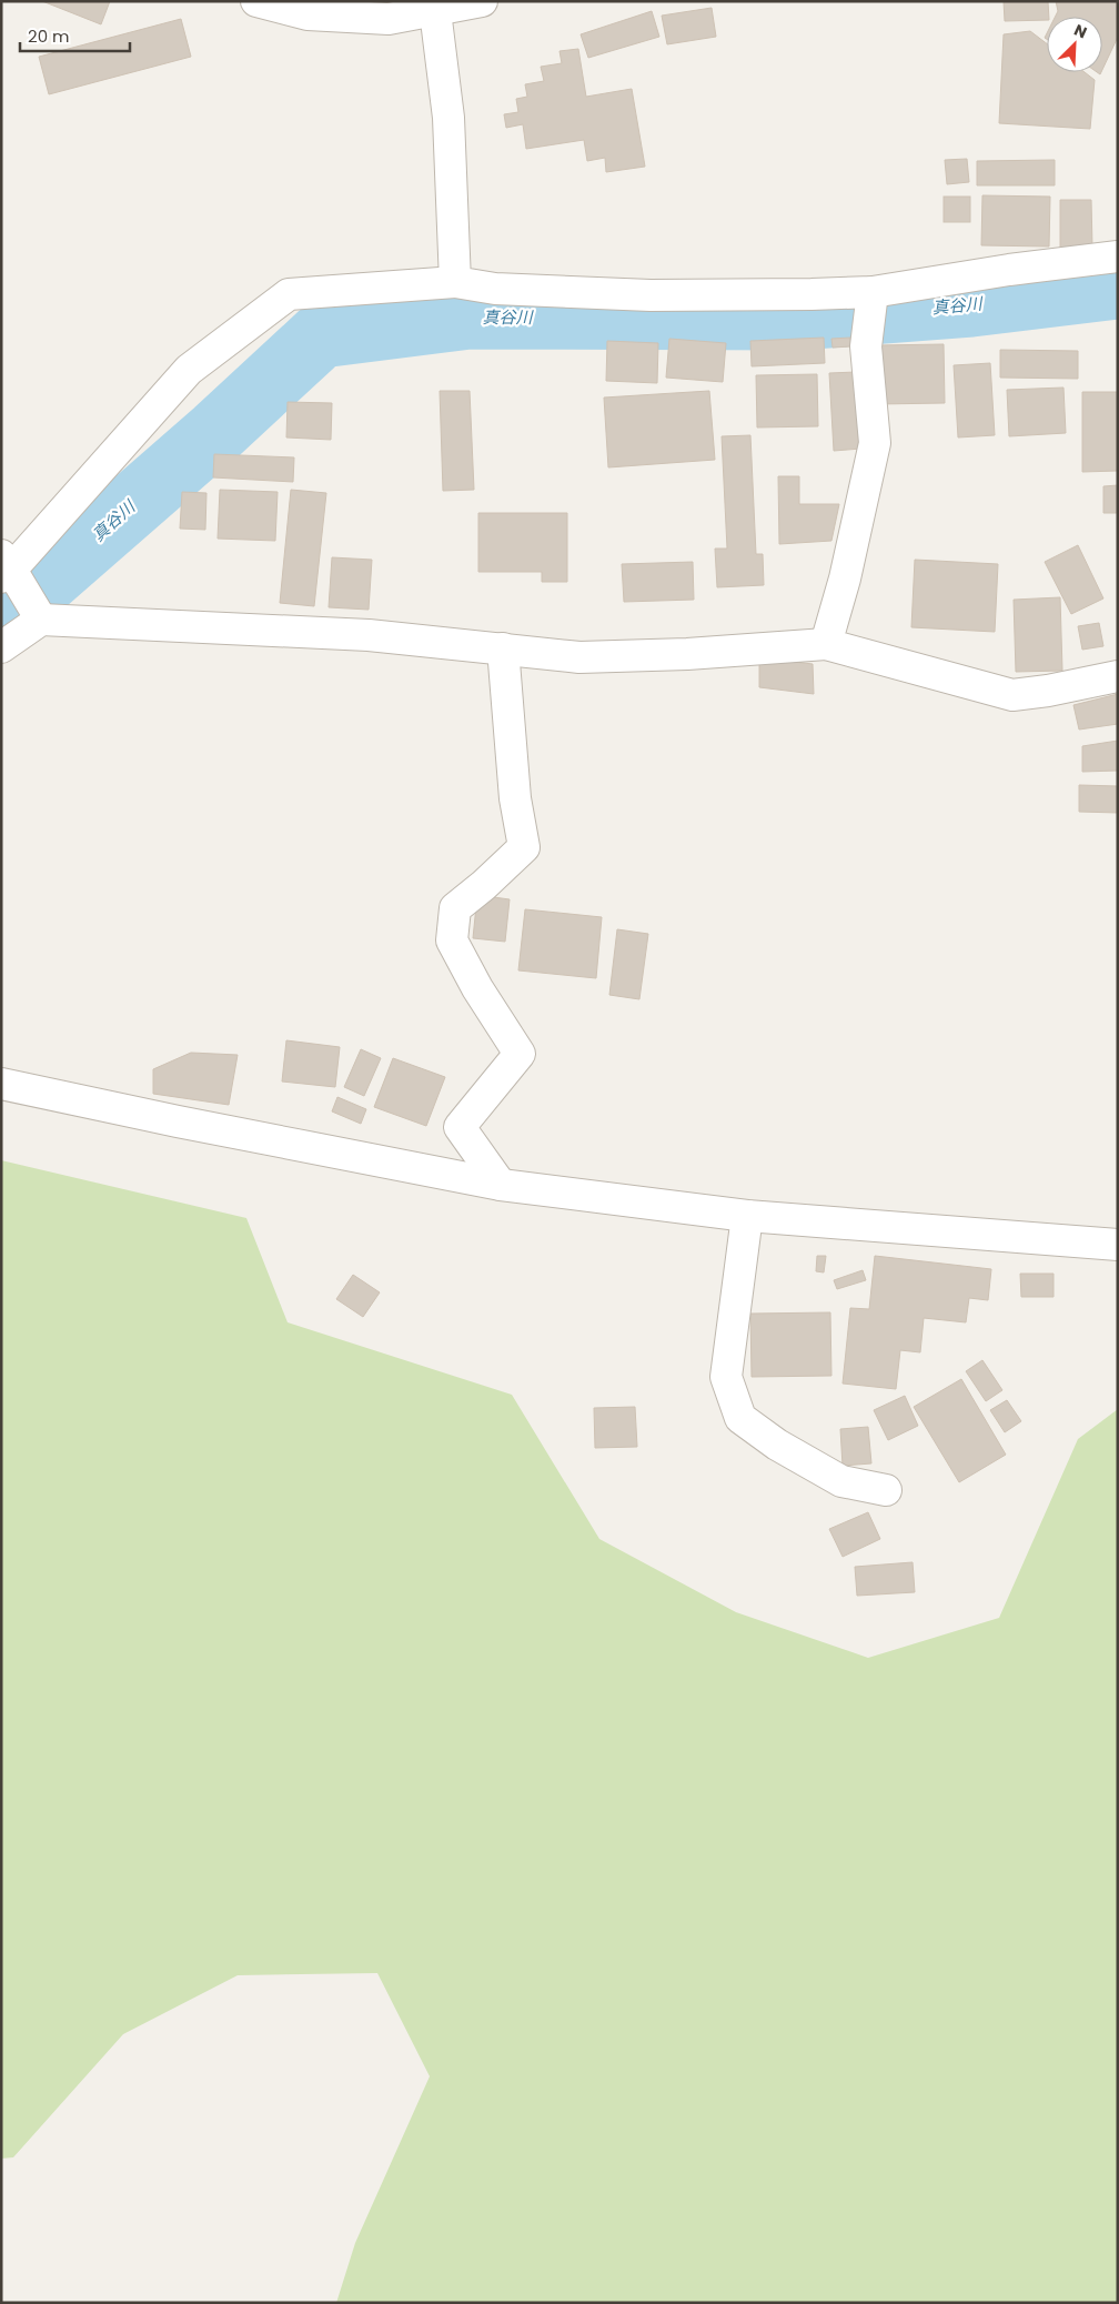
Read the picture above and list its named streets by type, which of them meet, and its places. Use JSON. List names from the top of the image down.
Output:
{
  "water": ["真谷川"],
  "scale_bar": "20 m",
  "north": "top right"
}
